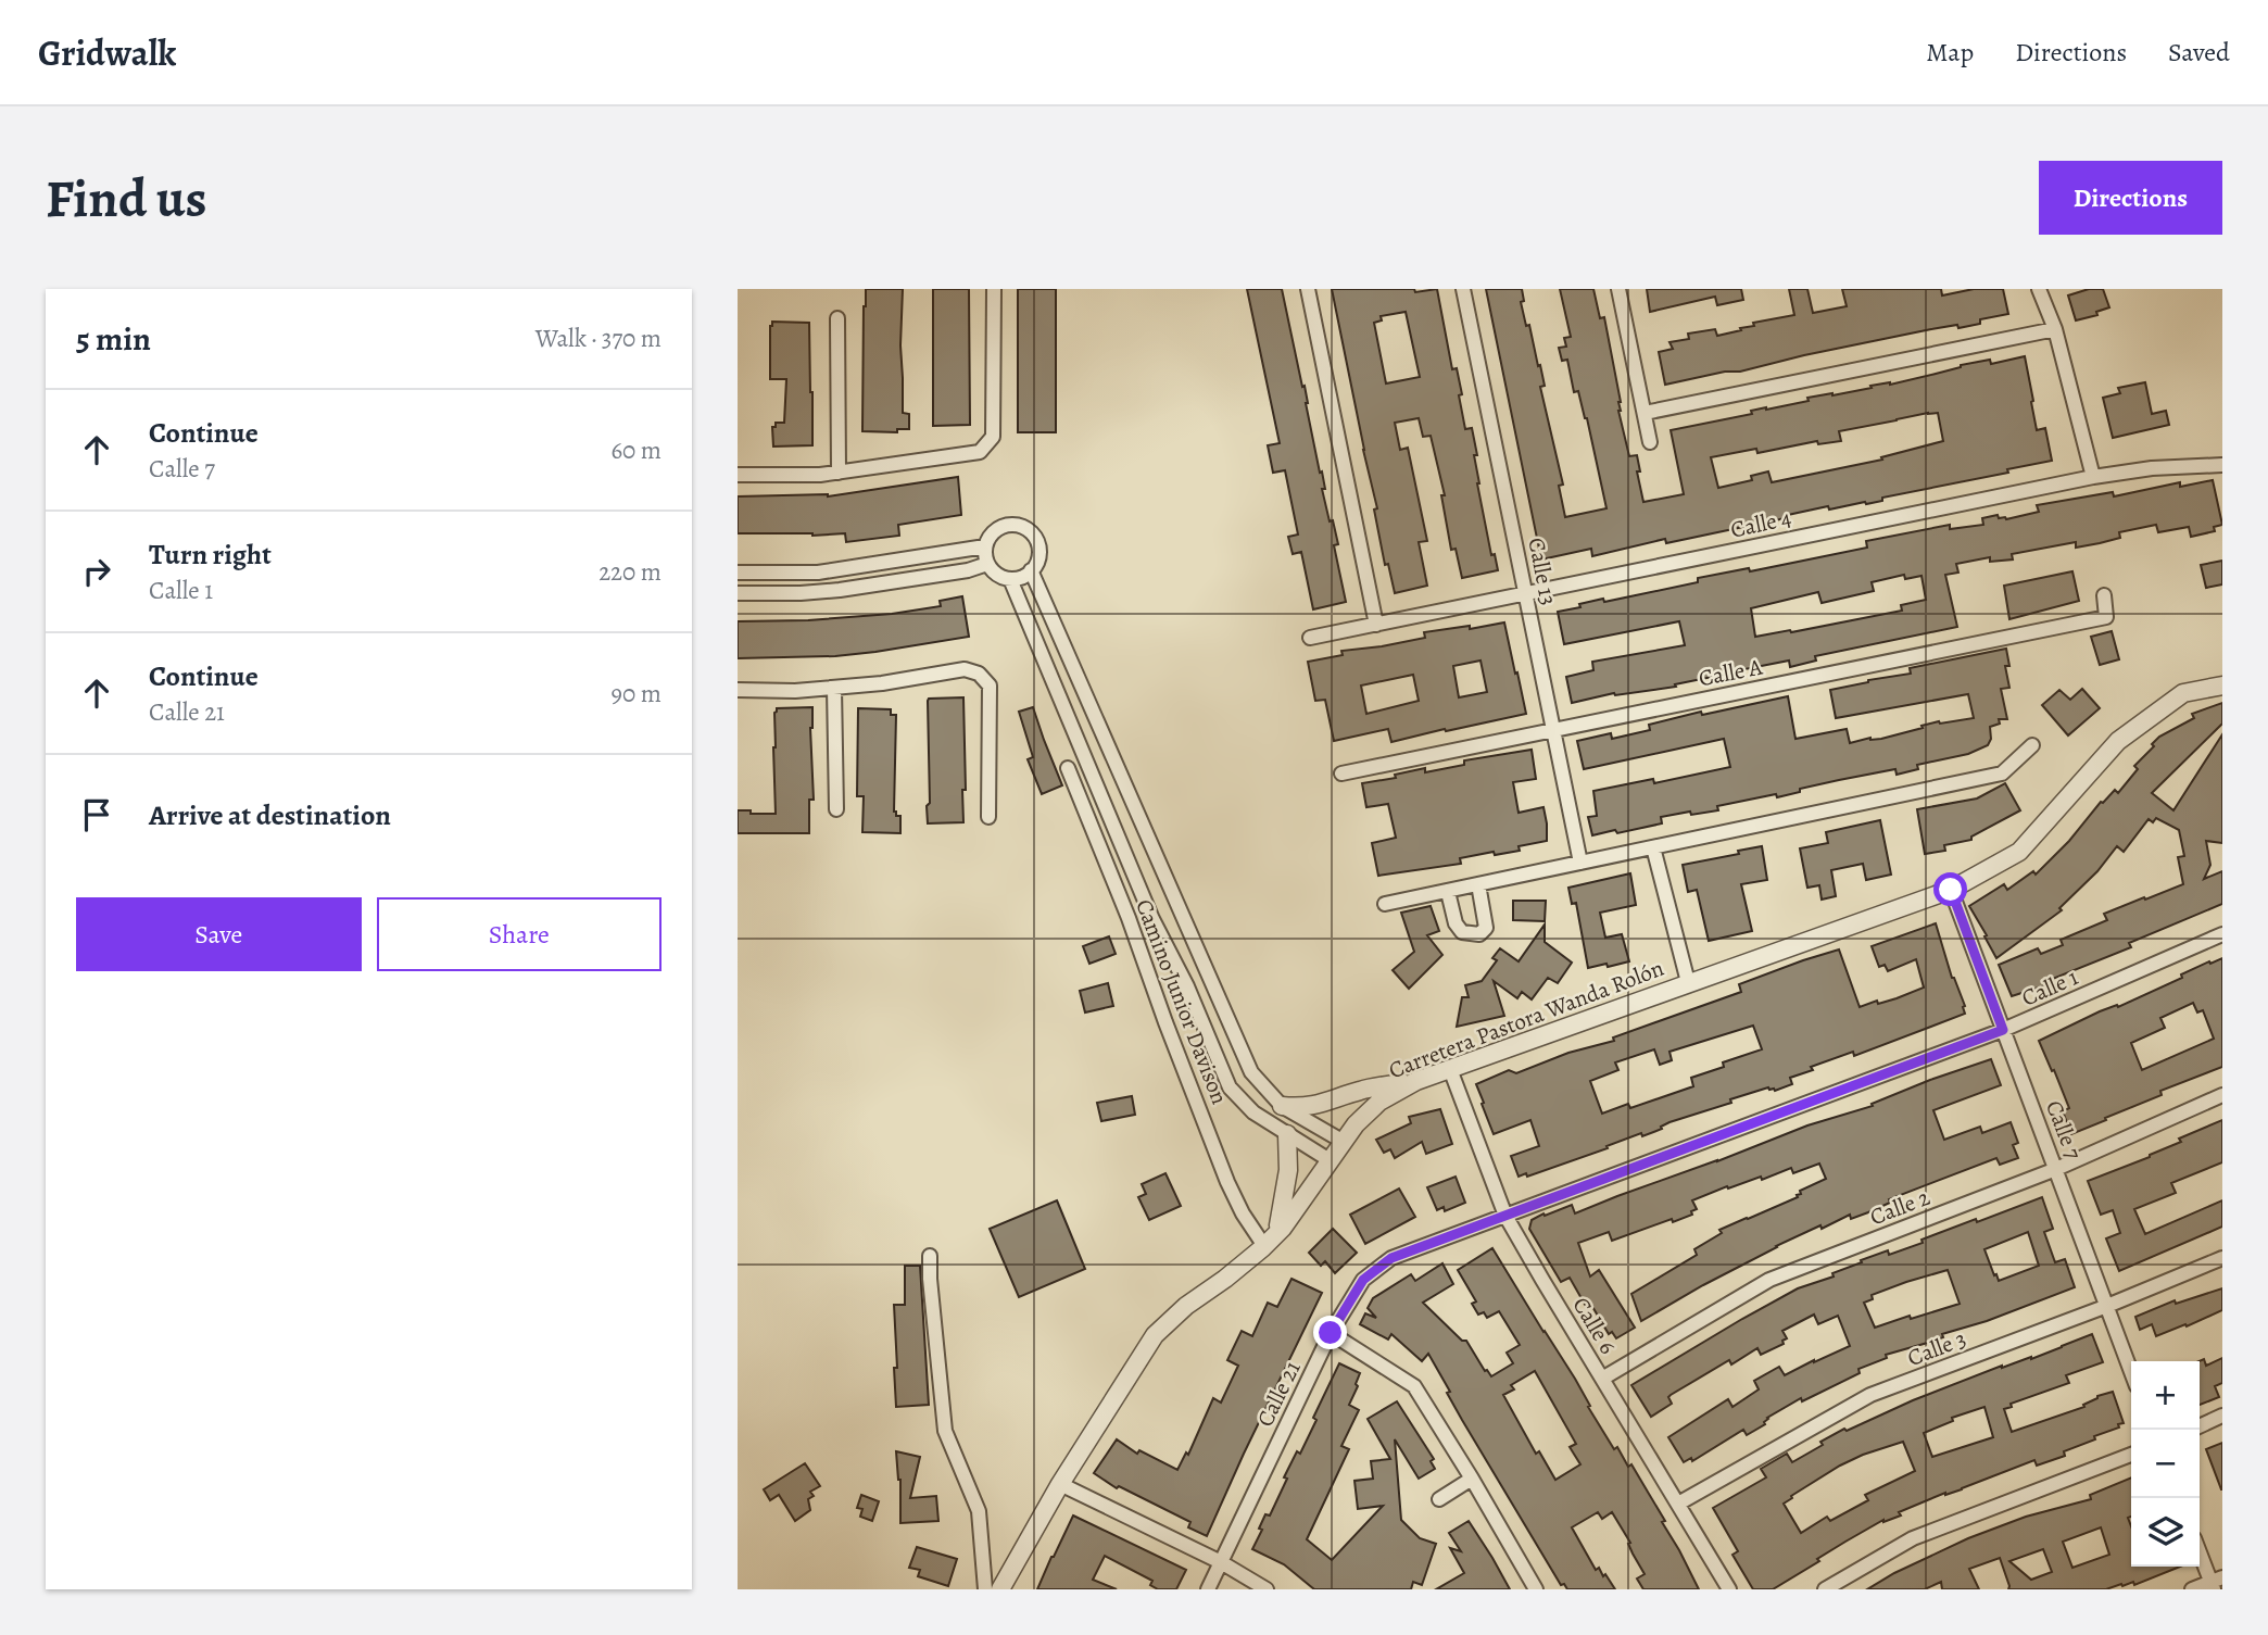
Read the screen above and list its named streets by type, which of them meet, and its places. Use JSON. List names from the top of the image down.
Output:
{
  "streets": {
    "street": [
      "Calle 4",
      "Calle 13",
      "Calle A",
      "Calle 1",
      "Camino Junior Davison",
      "Carretera Pastora Wanda Rolón",
      "Calle 7",
      "Calle 2",
      "Calle 6",
      "Calle 3",
      "Calle 21"
    ]
  },
  "crossings": [
    ["Calle 4", "Calle 13"],
    ["Calle 13", "Calle A"],
    ["Calle 1", "Calle 7"],
    ["Calle 1", "Calle 6"],
    ["Calle 1", "Calle 21"],
    ["Camino Junior Davison", "Carretera Pastora Wanda Rolón"],
    ["Carretera Pastora Wanda Rolón", "Calle 7"],
    ["Carretera Pastora Wanda Rolón", "Calle 6"],
    ["Calle 7", "Calle 2"],
    ["Calle 7", "Calle 3"],
    ["Calle 2", "Calle 6"],
    ["Calle 6", "Calle 3"],
    ["Calle 6", "Calle 21"]
  ],
  "page": {
    "header": "Gridwalk",
    "nav": ["Map", "Directions", "Saved"],
    "buttons": [
      "Directions",
      ["Save", "Share"]
    ],
    "title": "Find us",
    "heading": ["5 min", "Walk · 370 m"],
    "list": [
      ["Continue", "Calle 7", "60 m"],
      ["Turn right", "Calle 1", "220 m"],
      ["Continue", "Calle 21", "90 m"],
      "Arrive at destination"
    ],
    "map_buttons": ["+", "−"]
  }
}
